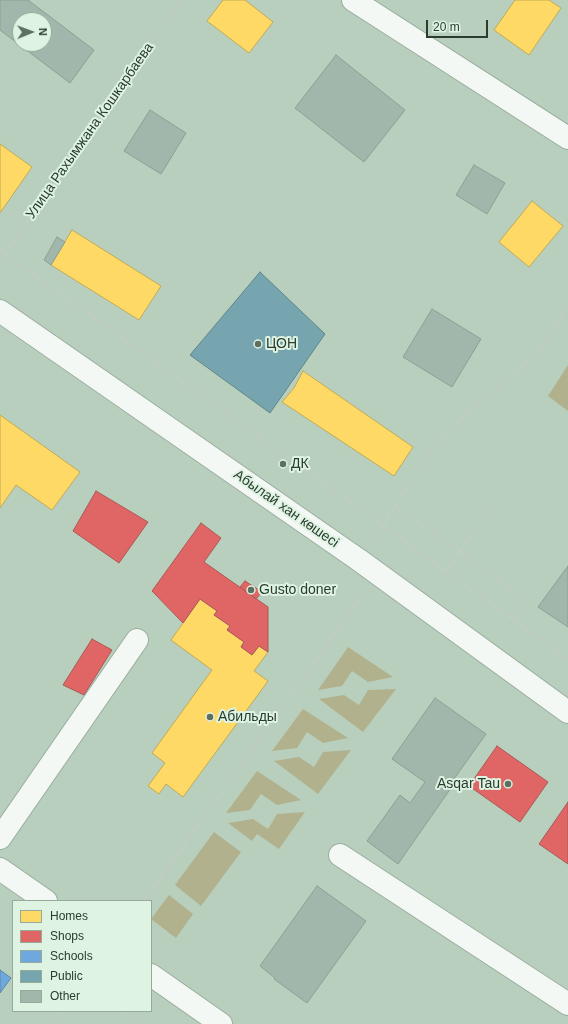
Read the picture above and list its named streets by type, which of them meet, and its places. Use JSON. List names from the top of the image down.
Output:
{
  "streets": {
    "street": ["Абылай хан көшесі"],
    "path": ["Улица Рахымжана Кошкарбаева"]
  },
  "places": [
    "ЦОН",
    "ДК",
    "Gusto doner",
    "Абильды",
    "Asqar Tau"
  ],
  "legend": [
    "Homes",
    "Shops",
    "Schools",
    "Public",
    "Other"
  ],
  "scale_bar": "20 m",
  "north": "right"
}
